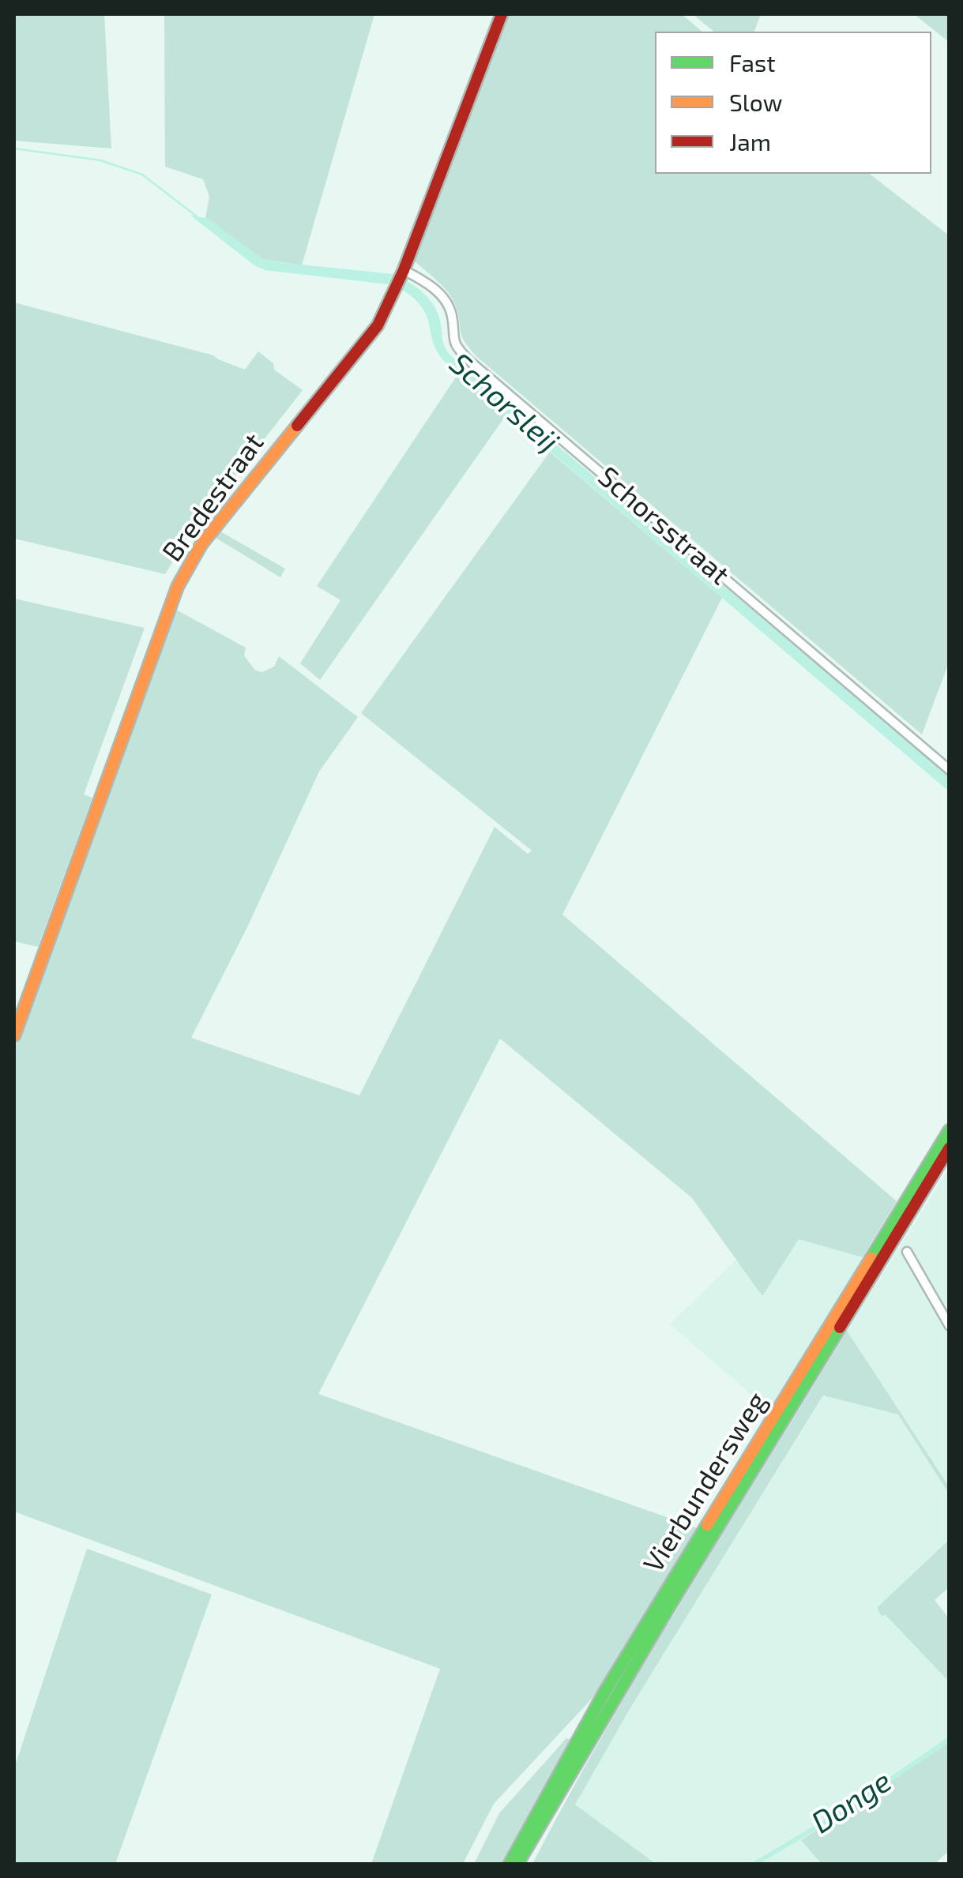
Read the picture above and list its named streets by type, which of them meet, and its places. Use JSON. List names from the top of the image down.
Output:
{
  "streets": {
    "street": ["Bredestraat", "Schorsstraat", "Vierbundersweg"]
  },
  "crossings": [
    ["Bredestraat", "Schorsstraat"]
  ],
  "water": ["Schorsleij", "Donge"],
  "legend": ["Fast", "Slow", "Jam"]
}
